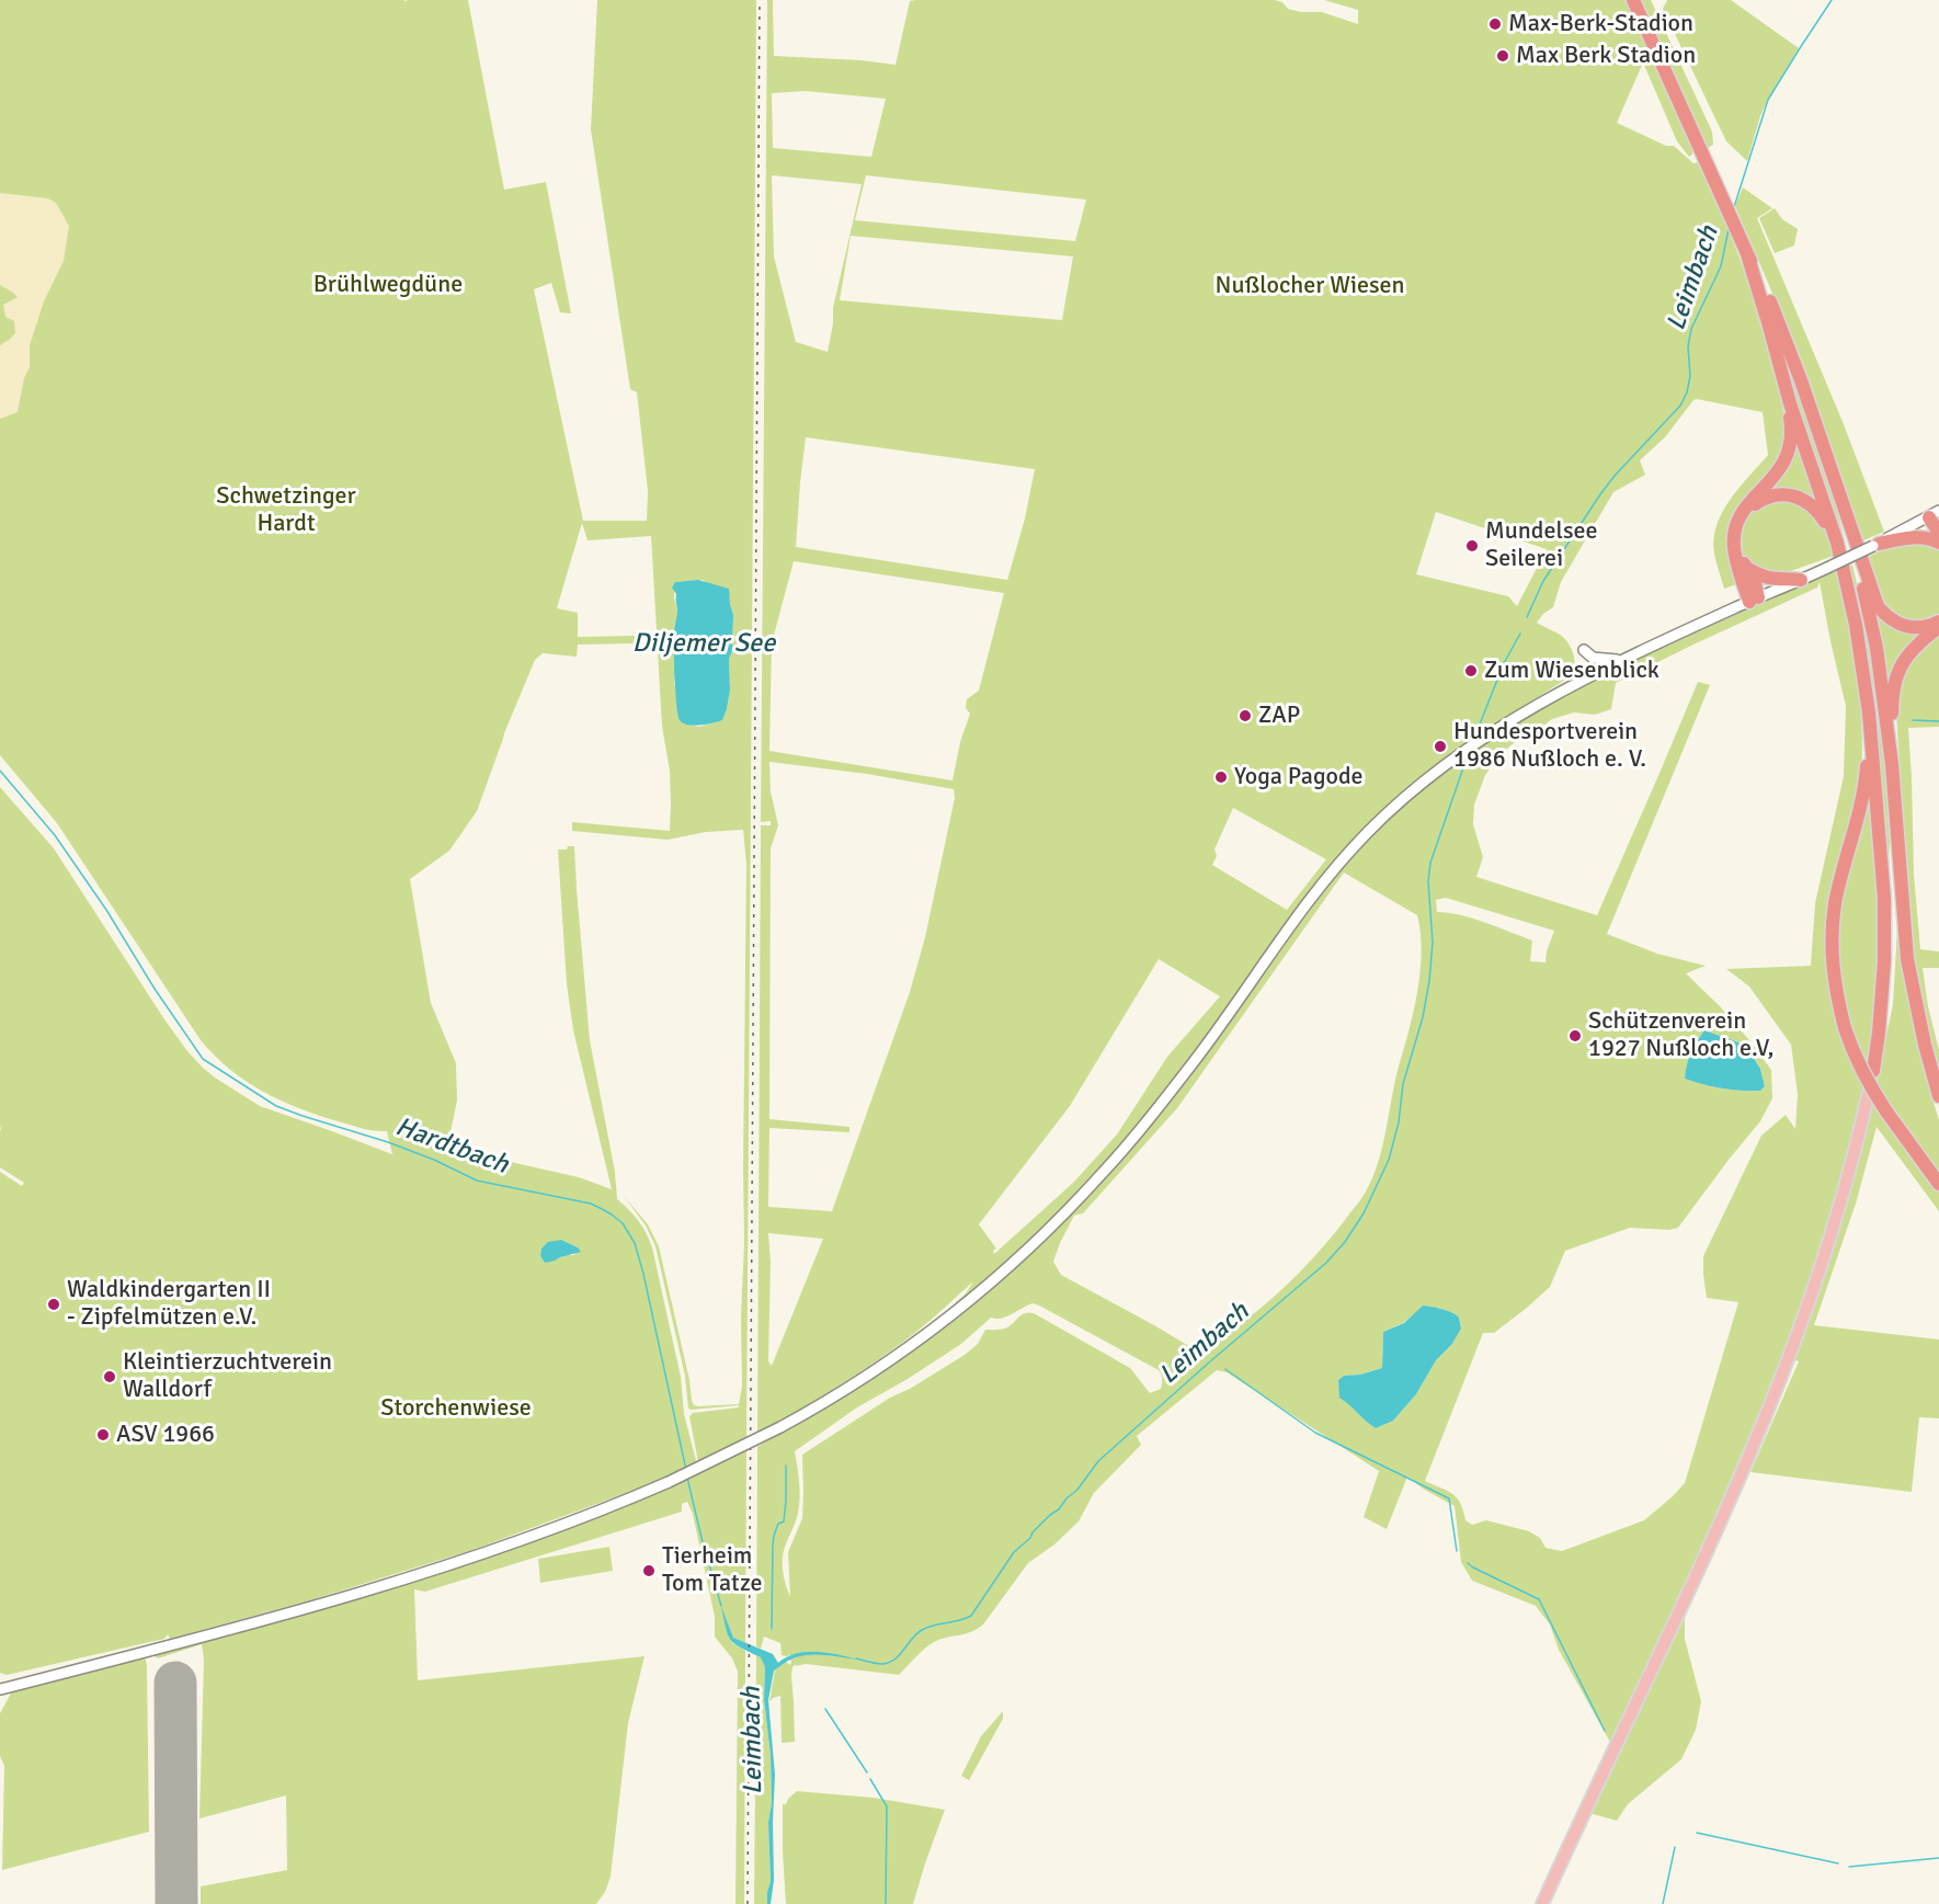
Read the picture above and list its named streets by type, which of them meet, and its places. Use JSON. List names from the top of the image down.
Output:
{
  "water": ["Leimbach", "Diljemer See", "Hardtbach"],
  "parks": [
    "Brühlwegdüne",
    "Nußlocher Wiesen",
    "Schwetzinger Hardt",
    "Storchenwiese"
  ],
  "places": [
    "Max-Berk-Stadion",
    "Max Berk Stadion",
    "Mundelsee Seilerei",
    "Zum Wiesenblick",
    "ZAP",
    "Hundesportverein 1986 Nußloch e. V.",
    "Yoga Pagode",
    "Schützenverein 1927 Nußloch e.V,",
    "Waldkindergarten II - Zipfelmützen e.V.",
    "Kleintierzuchtverein Walldorf",
    "ASV 1966",
    "Tierheim Tom Tatze"
  ]
}
